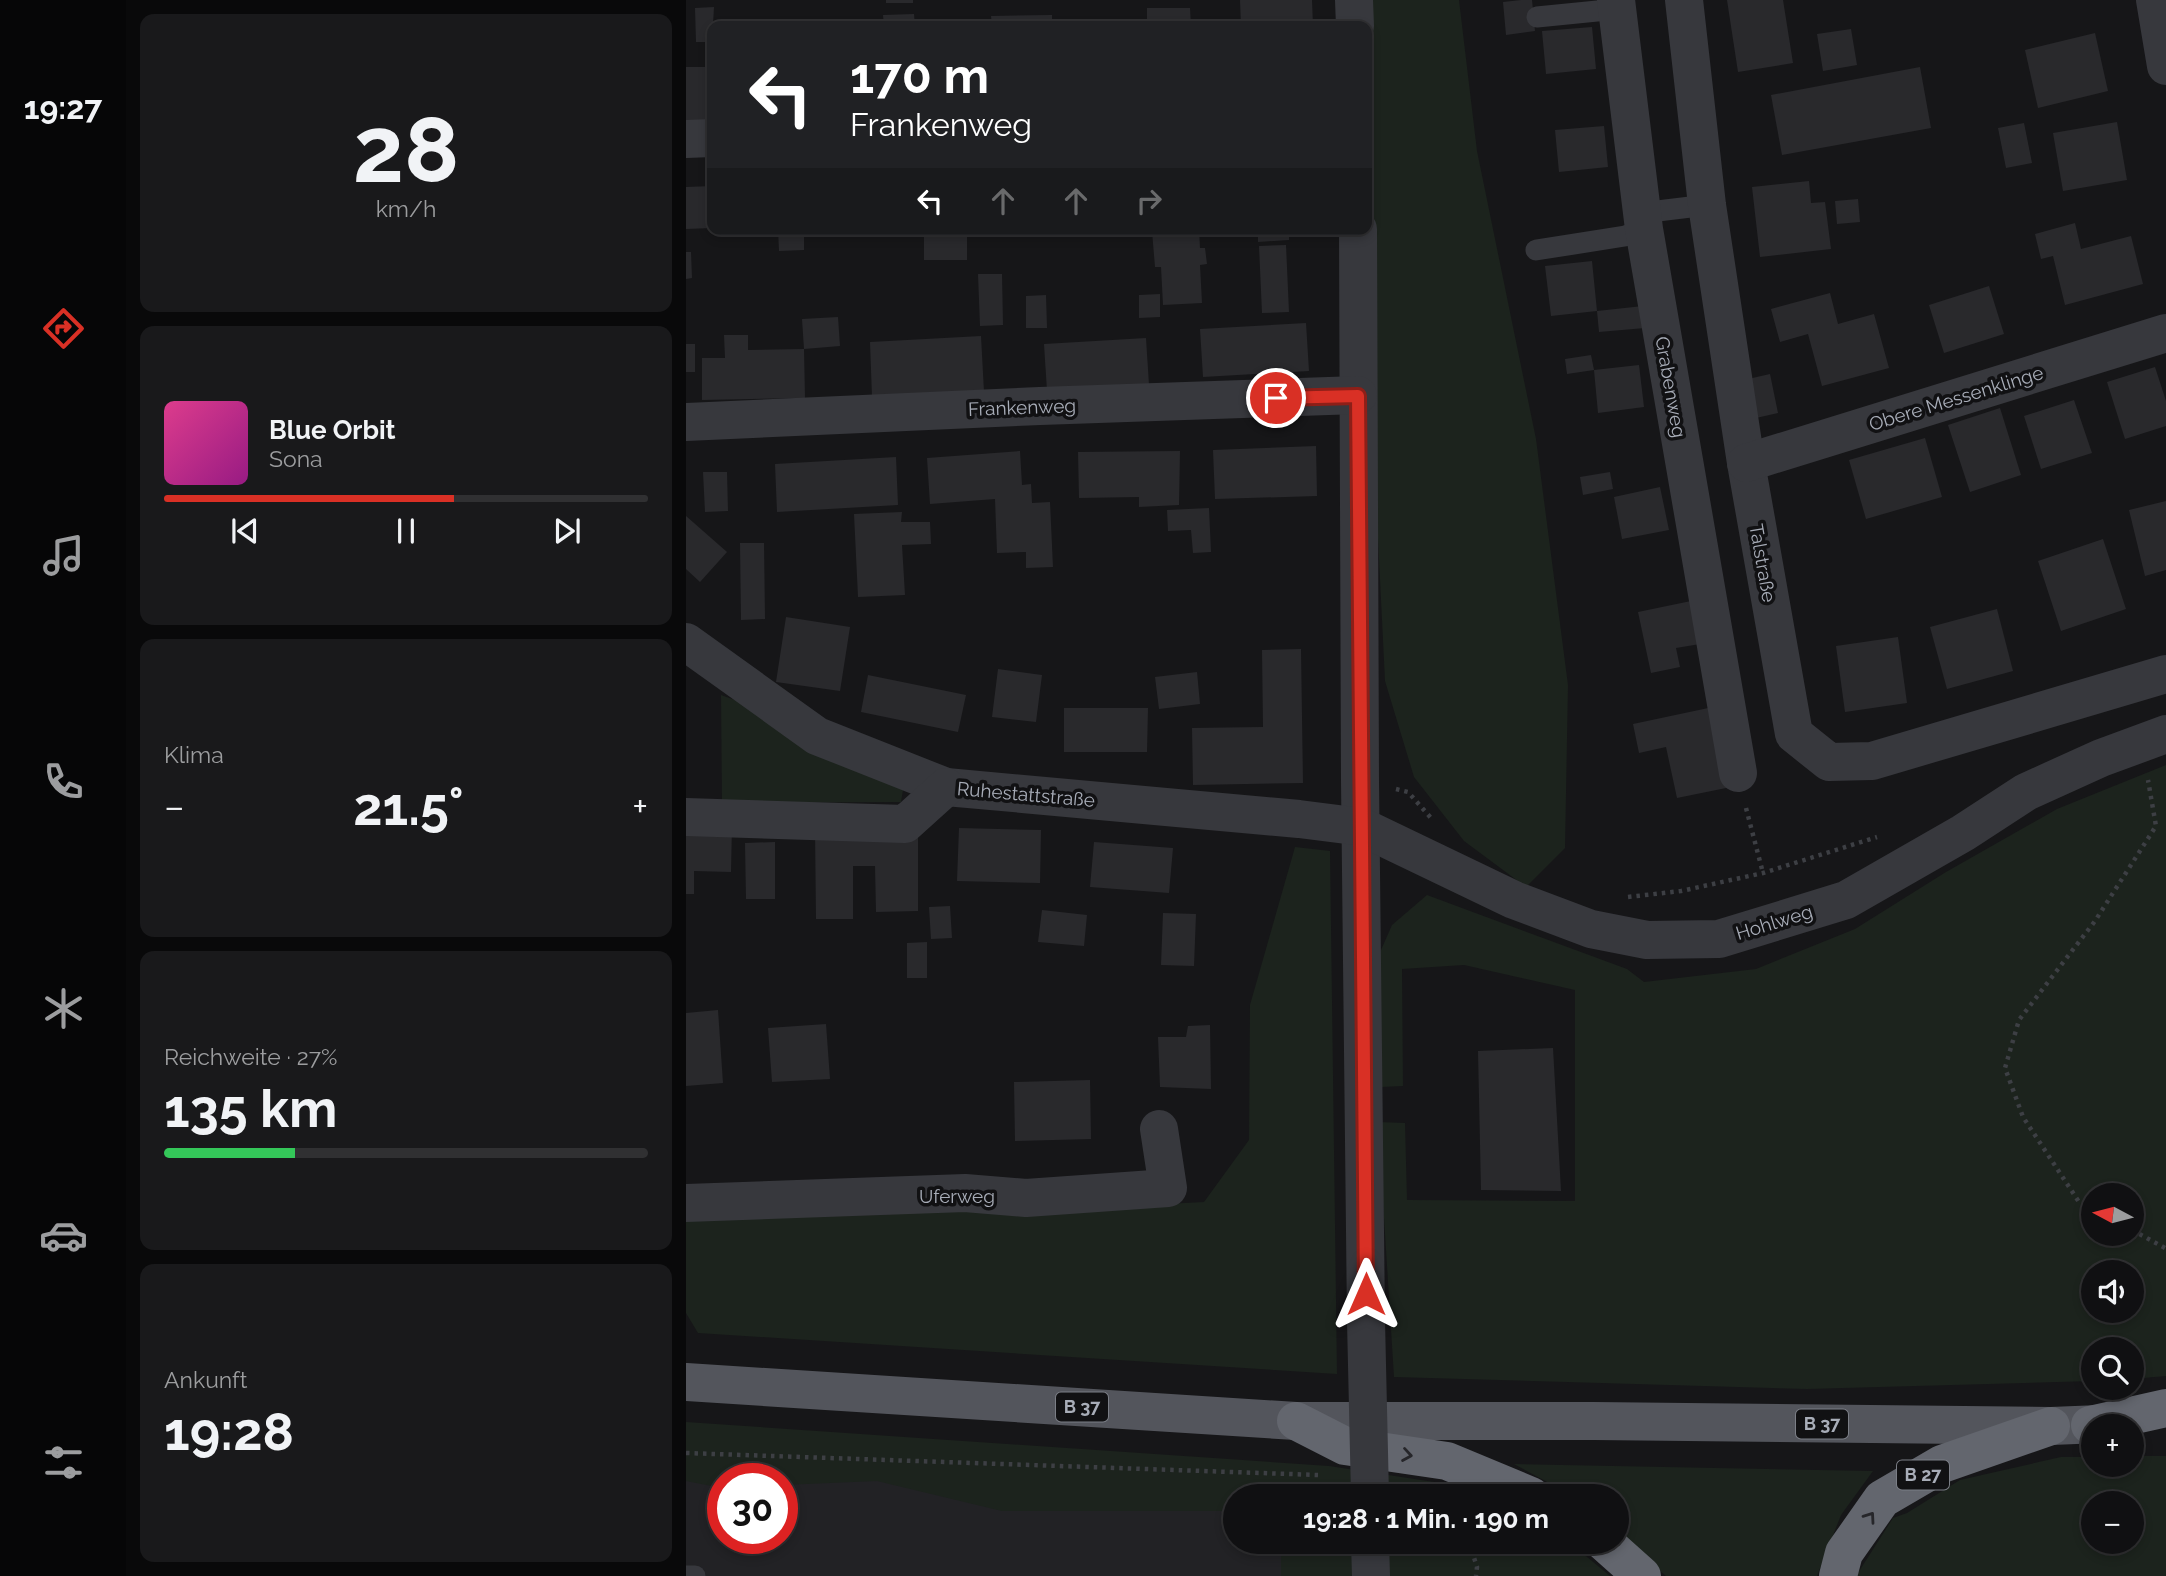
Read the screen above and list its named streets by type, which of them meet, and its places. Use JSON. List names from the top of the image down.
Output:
{
  "streets": {
    "highway": ["B 27"],
    "main road": ["B 37"],
    "street": [
      "Grabenweg",
      "Obere Messenklinge",
      "Frankenweg",
      "Talstraße",
      "Ruhestattstraße",
      "Hohlweg",
      "Uferweg"
    ]
  },
  "crossings": [
    ["Obere Messenklinge", "Talstraße"],
    ["Ruhestattstraße", "Hohlweg"],
    ["B 37", "B 27"]
  ],
  "north": "left",
  "page": {
    "tabs": "19:27",
    "tile": [
      ["28", "km/h"],
      "Klima",
      ["Reichweite · 27%", "135 km"],
      ["Ankunft", "19:28"]
    ],
    "turn": ["170 m", "Frankenweg"],
    "song": ["Blue Orbit", "Sona"],
    "heat": ["−", "21.5°", "+"],
    "map_buttons": ["+", "−"],
    "limit": "30",
    "trip": "19:28 · 1 Min. · 190 m"
  }
}
